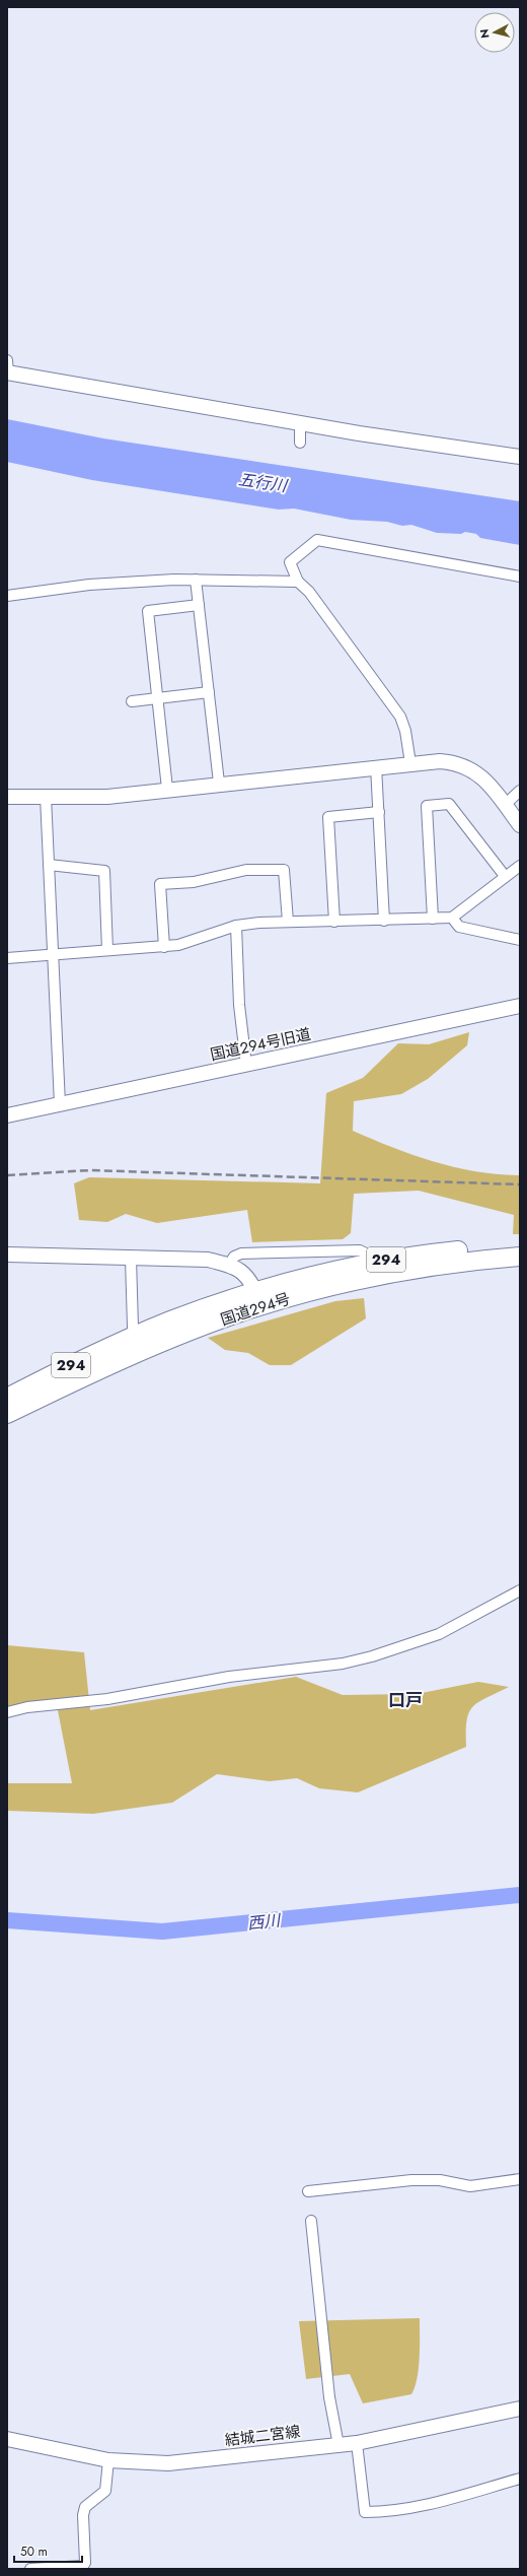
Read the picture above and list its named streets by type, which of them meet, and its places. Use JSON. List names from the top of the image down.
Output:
{
  "streets": {
    "highway": ["294", "国道294号"],
    "street": ["国道294号旧道", "結城二宮線"]
  },
  "districts": ["口戸"],
  "water": ["五行川", "西川"],
  "scale_bar": "50 m",
  "north": "left"
}
